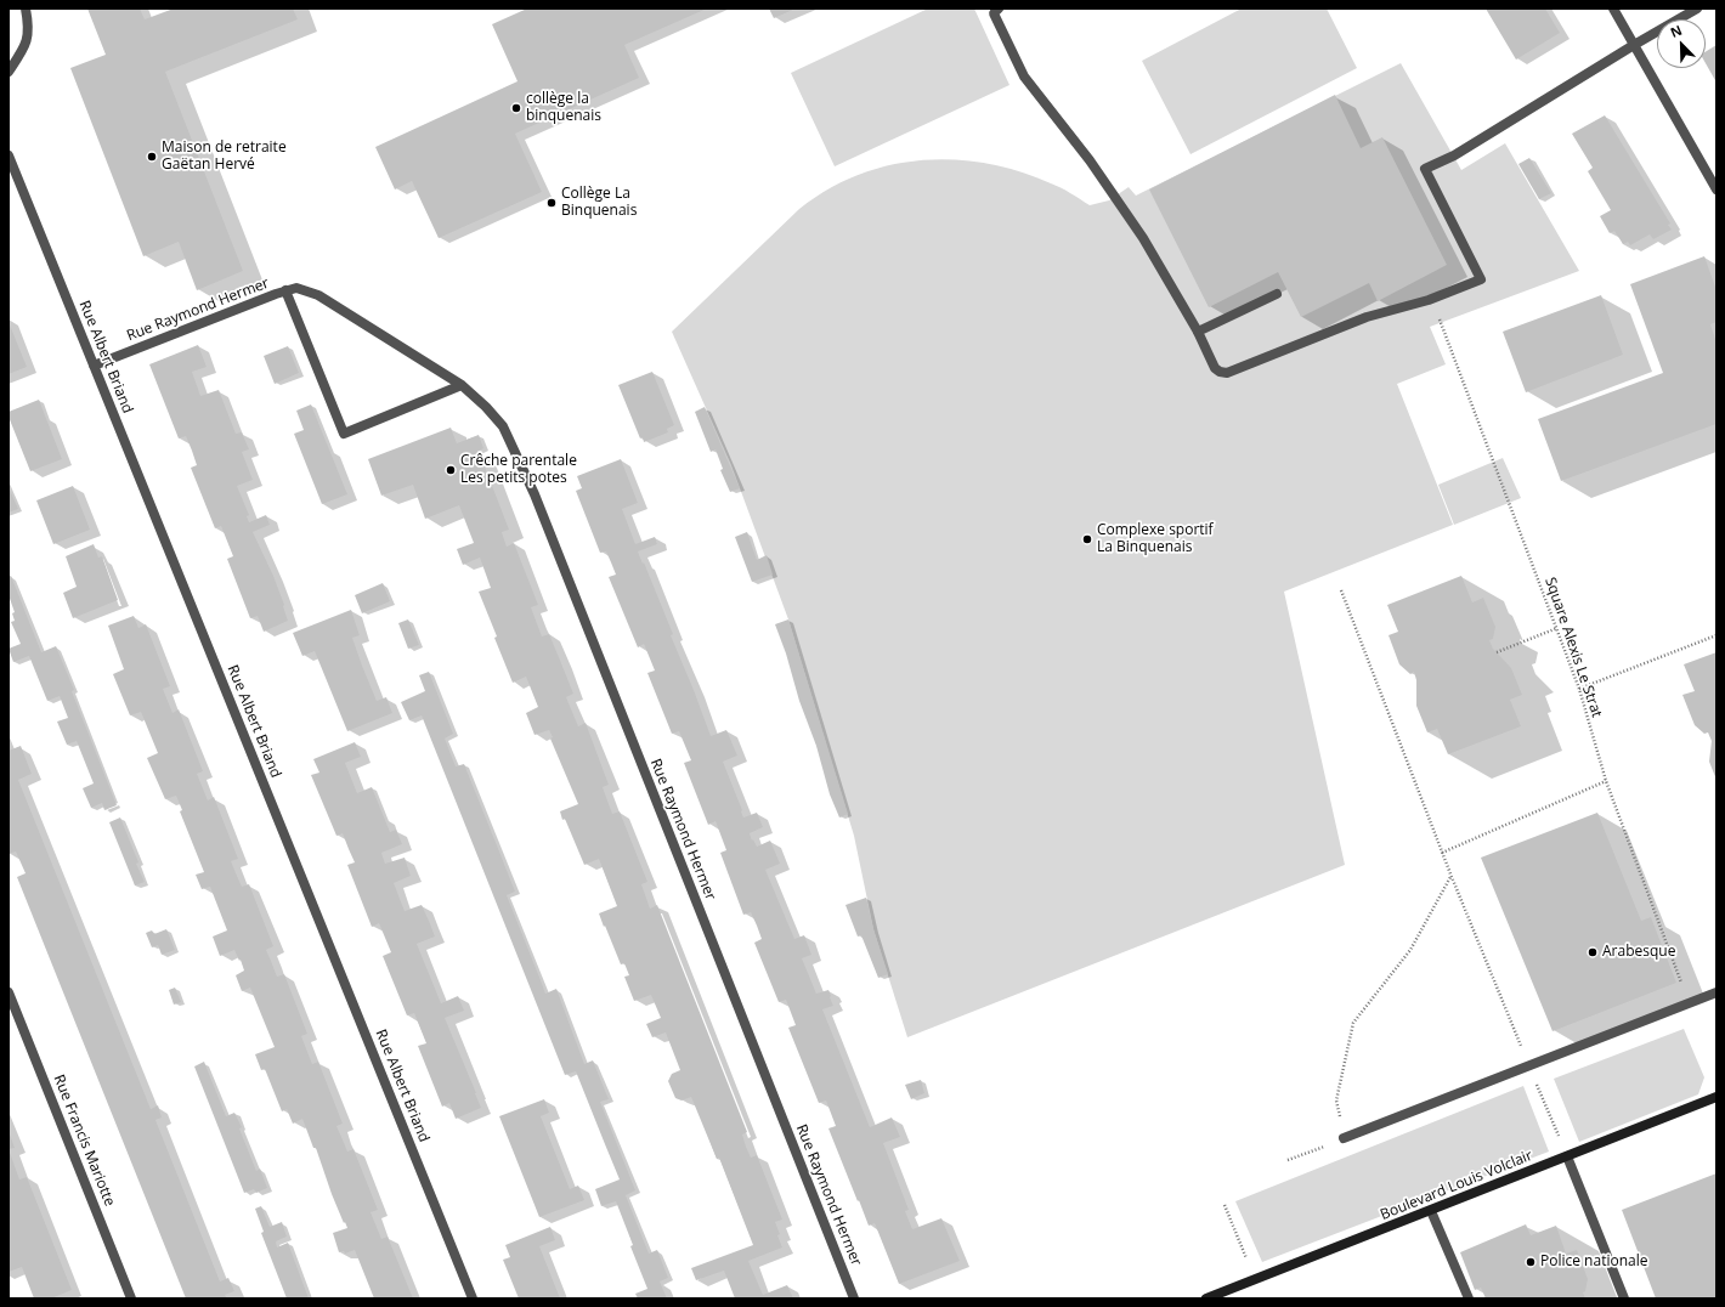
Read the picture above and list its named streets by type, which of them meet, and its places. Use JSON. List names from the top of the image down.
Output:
{
  "streets": {
    "street": [
      "Rue Raymond Hermer",
      "Rue Albert Briand",
      "Rue Francis Mariotte",
      "Boulevard Louis Volclair"
    ],
    "path": ["Square Alexis Le Strat"]
  },
  "crossings": [
    ["Rue Raymond Hermer", "Rue Albert Briand"]
  ],
  "places": [
    "collège la binquenais",
    "Maison de retraite Gaëtan Hervé",
    "Collège La Binquenais",
    "Crêche parentale Les petits potes",
    "Complexe sportif La Binquenais",
    "Arabesque",
    "Police nationale"
  ],
  "north": "top left"
}
